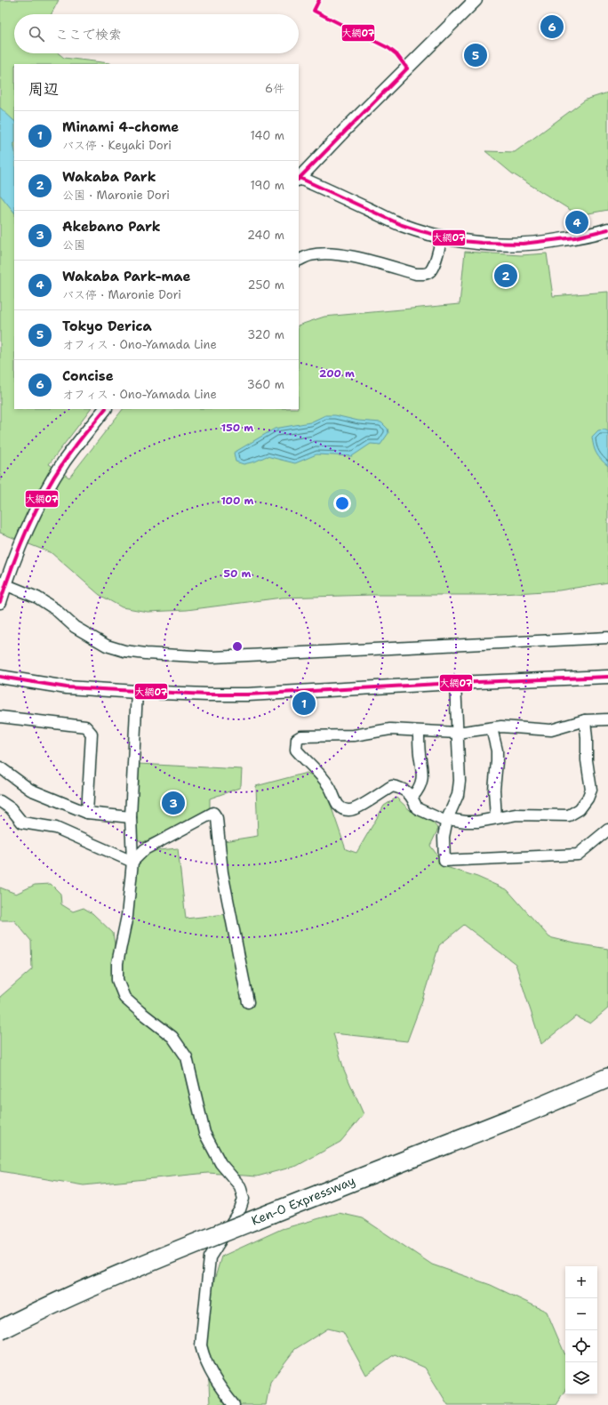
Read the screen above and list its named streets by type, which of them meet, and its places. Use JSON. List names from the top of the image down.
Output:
{
  "streets": {
    "highway": ["Ken-O Expressway"]
  },
  "lines": ["transit line 大網07"],
  "page": {
    "pins": [
      "6",
      "5",
      "4",
      "2",
      "1",
      "3"
    ],
    "search": "ここで検索",
    "heading": ["周辺", "6件"],
    "list": [
      {
        "mark": "1",
        "name": "Minami 4-chome",
        "note": "バス停 · Keyaki Dori",
        "value": "140 m"
      },
      {
        "mark": "2",
        "name": "Wakaba Park",
        "note": "公園 · Maronie Dori",
        "value": "190 m"
      },
      {
        "mark": "3",
        "name": "Akebano Park",
        "note": "公園",
        "value": "240 m"
      },
      {
        "mark": "4",
        "name": "Wakaba Park-mae",
        "note": "バス停 · Maronie Dori",
        "value": "250 m"
      },
      {
        "mark": "5",
        "name": "Tokyo Derica",
        "note": "オフィス · Ono-Yamada Line",
        "value": "320 m"
      },
      {
        "mark": "6",
        "name": "Concise",
        "note": "オフィス · Ono-Yamada Line",
        "value": "360 m"
      }
    ],
    "map_buttons": ["+", "−"]
  },
  "rings": [
    "200 m",
    "150 m",
    "100 m",
    "50 m"
  ]
}
